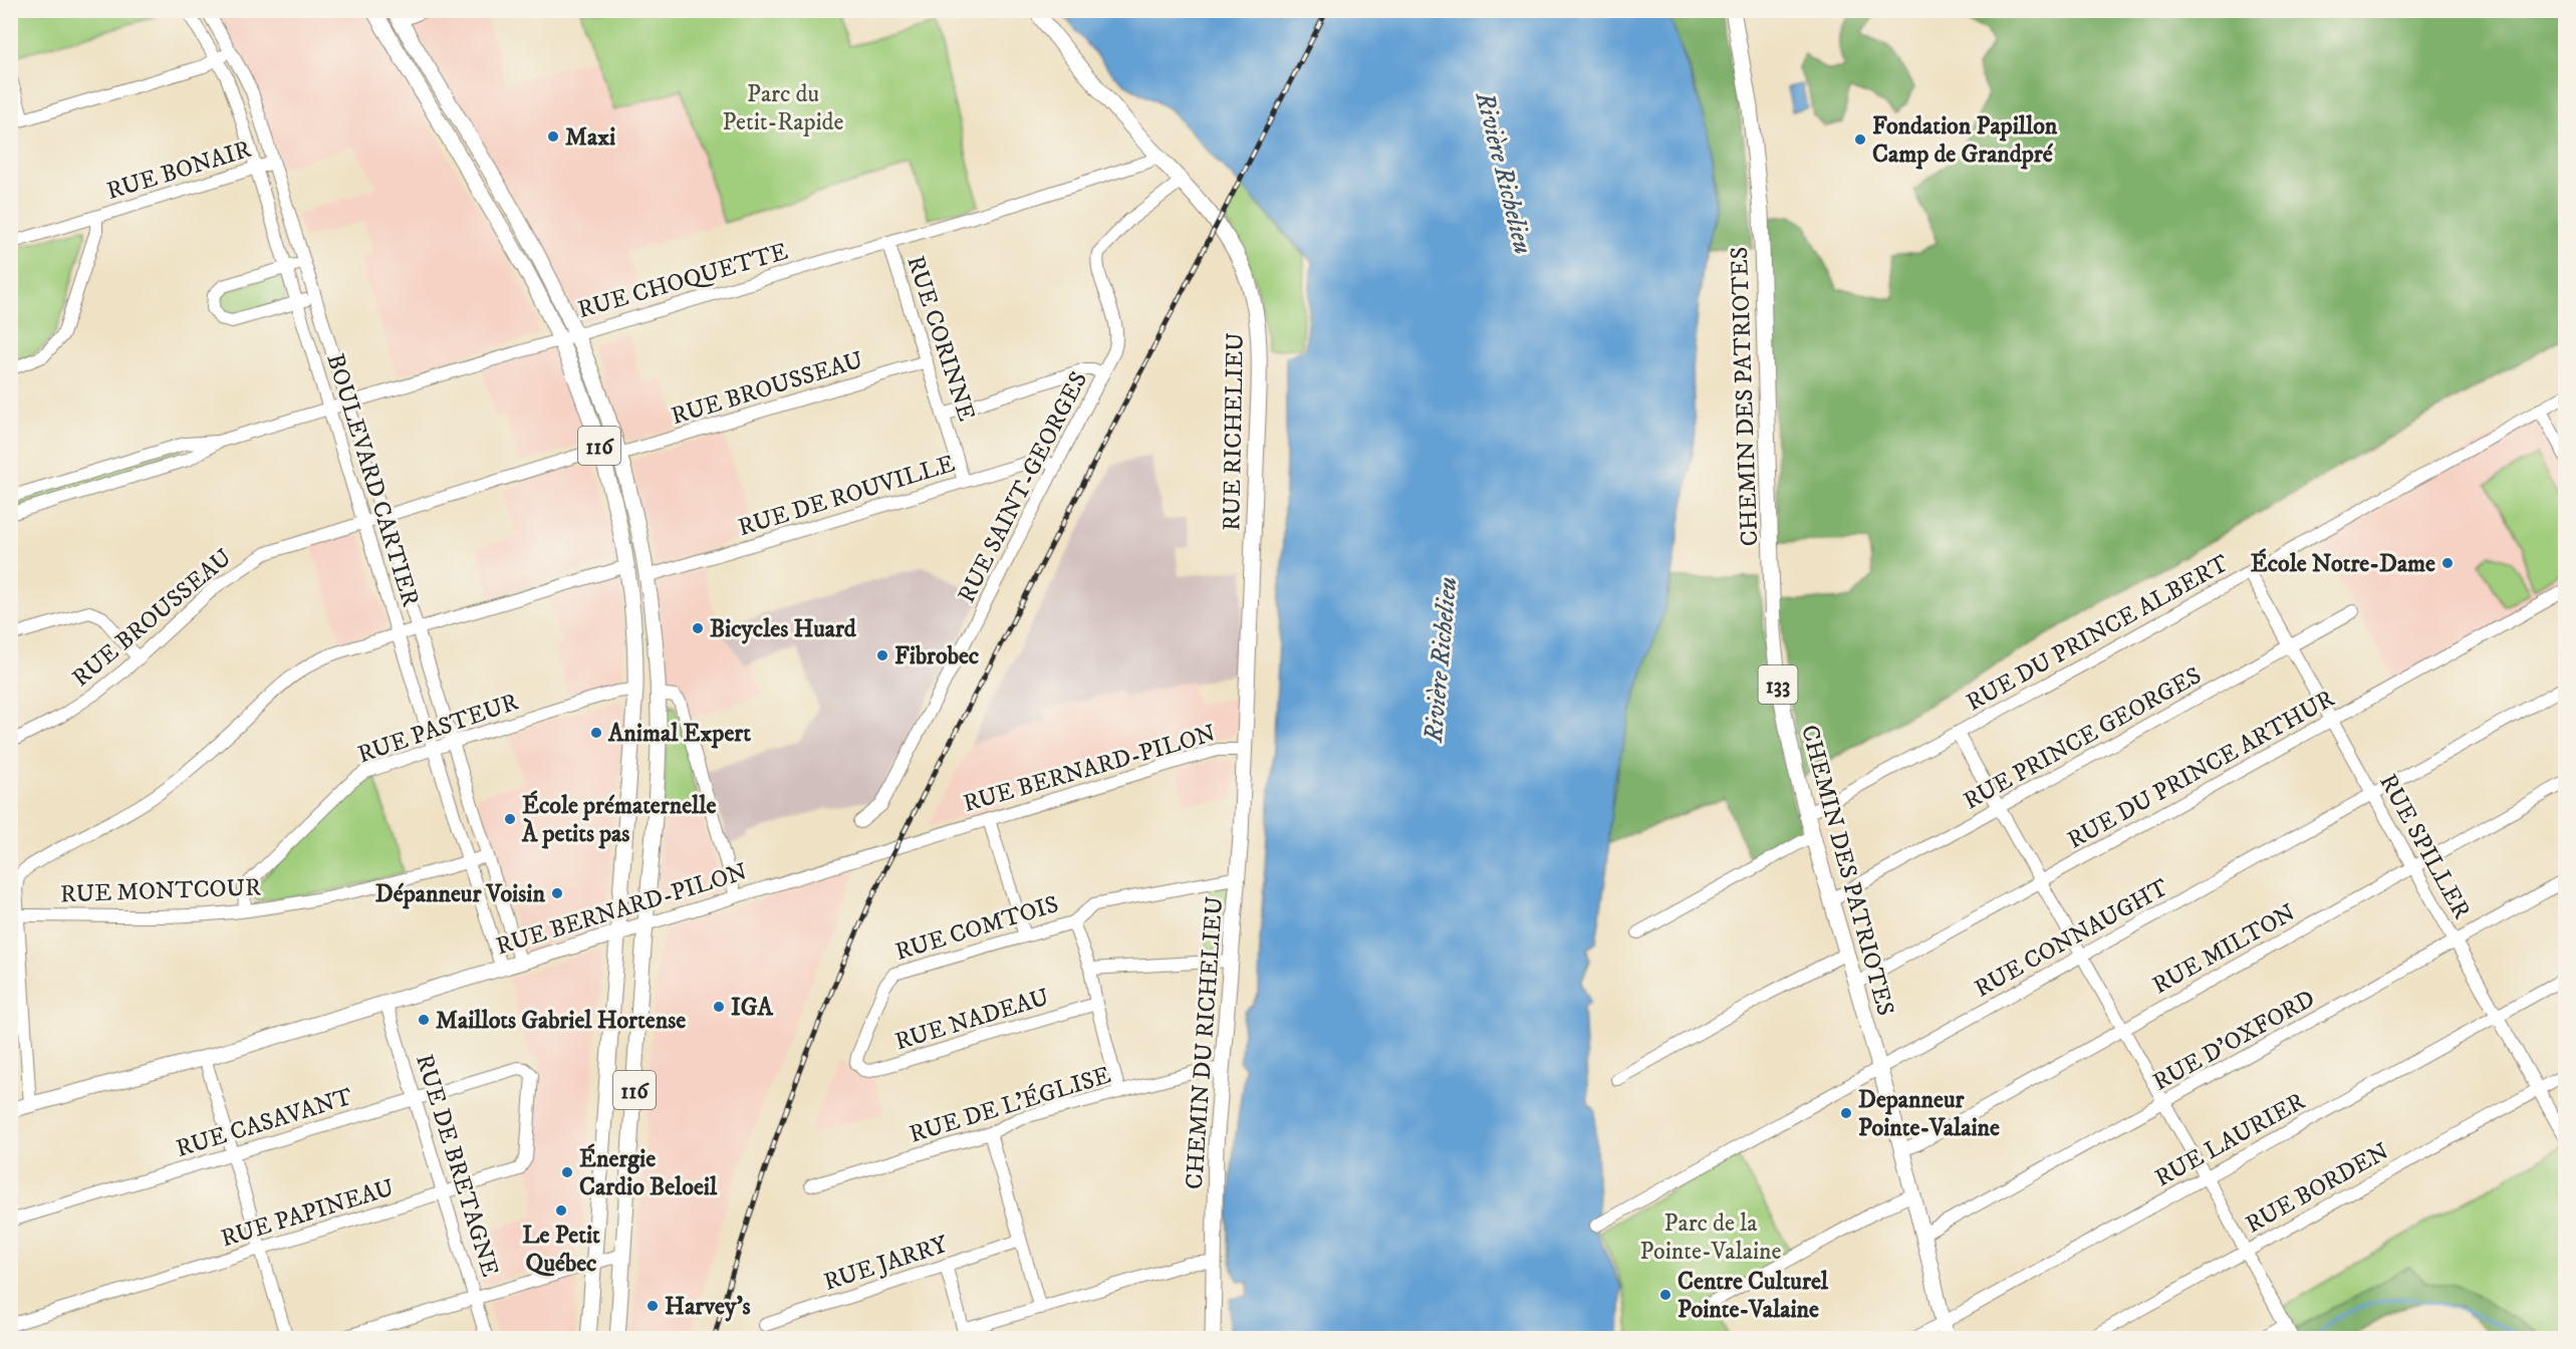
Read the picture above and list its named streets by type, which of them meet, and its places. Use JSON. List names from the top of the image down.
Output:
{
  "streets": {
    "main road": [
      "CHEMIN DES PATRIOTES",
      "RUE RICHELIEU",
      "116",
      "133",
      "RUE BERNARD-PILON",
      "CHEMIN DU RICHELIEU"
    ],
    "street": [
      "RUE BONAIR",
      "RUE CHOQUETTE",
      "RUE CORINNE",
      "RUE BROUSSEAU",
      "BOULEVARD CARTIER",
      "RUE SAINT-GEORGES",
      "RUE DE ROUVILLE",
      "RUE DU PRINCE ALBERT",
      "RUE PASTEUR",
      "RUE PRINCE GEORGES",
      "RUE DU PRINCE ARTHUR",
      "RUE SPILLER",
      "RUE MONTCOUR",
      "RUE COMTOIS",
      "RUE CONNAUGHT",
      "RUE MILTON",
      "RUE NADEAU",
      "RUE D'OXFORD",
      "RUE DE L'ÉGLISE",
      "RUE CASAVANT",
      "RUE LAURIER",
      "RUE DE BRETAGNE",
      "RUE BORDEN",
      "RUE PAPINEAU",
      "RUE JARRY"
    ]
  },
  "crossings": [
    ["RUE BONAIR", "BOULEVARD CARTIER"],
    ["RUE CHOQUETTE", "RUE CORINNE"],
    ["RUE CHOQUETTE", "RUE RICHELIEU"],
    ["RUE CHOQUETTE", "116"],
    ["RUE CHOQUETTE", "BOULEVARD CARTIER"],
    ["RUE CORINNE", "RUE BROUSSEAU"],
    ["RUE CORINNE", "RUE DE ROUVILLE"],
    ["RUE BROUSSEAU", "116"],
    ["RUE BROUSSEAU", "BOULEVARD CARTIER"],
    ["CHEMIN DES PATRIOTES", "RUE DU PRINCE ALBERT"],
    ["CHEMIN DES PATRIOTES", "RUE PRINCE GEORGES"],
    ["CHEMIN DES PATRIOTES", "RUE DU PRINCE ARTHUR"],
    ["CHEMIN DES PATRIOTES", "RUE CONNAUGHT"],
    ["CHEMIN DES PATRIOTES", "RUE MILTON"],
    ["CHEMIN DES PATRIOTES", "RUE D'OXFORD"],
    ["CHEMIN DES PATRIOTES", "RUE LAURIER"],
    ["RUE RICHELIEU", "RUE SAINT-GEORGES"],
    ["RUE RICHELIEU", "RUE BERNARD-PILON"],
    ["RUE RICHELIEU", "CHEMIN DU RICHELIEU"],
    ["116", "RUE DE ROUVILLE"],
    ["116", "RUE PASTEUR"],
    ["116", "RUE BERNARD-PILON"],
    ["BOULEVARD CARTIER", "RUE PASTEUR"],
    ["BOULEVARD CARTIER", "RUE BERNARD-PILON"],
    ["BOULEVARD CARTIER", "RUE MONTCOUR"],
    ["RUE SAINT-GEORGES", "RUE DE ROUVILLE"],
    ["RUE DU PRINCE ALBERT", "RUE SPILLER"],
    ["RUE PASTEUR", "RUE MONTCOUR"],
    ["RUE PRINCE GEORGES", "RUE SPILLER"],
    ["RUE BERNARD-PILON", "CHEMIN DU RICHELIEU"],
    ["RUE BERNARD-PILON", "RUE DE BRETAGNE"],
    ["RUE DU PRINCE ARTHUR", "RUE SPILLER"],
    ["RUE SPILLER", "RUE CONNAUGHT"],
    ["RUE SPILLER", "RUE MILTON"],
    ["RUE SPILLER", "RUE D'OXFORD"],
    ["RUE SPILLER", "RUE LAURIER"],
    ["RUE SPILLER", "RUE BORDEN"],
    ["RUE COMTOIS", "RUE NADEAU"],
    ["RUE COMTOIS", "CHEMIN DU RICHELIEU"],
    ["CHEMIN DU RICHELIEU", "RUE DE L'ÉGLISE"],
    ["RUE CASAVANT", "RUE DE BRETAGNE"],
    ["RUE CASAVANT", "RUE PAPINEAU"],
    ["RUE DE BRETAGNE", "RUE PAPINEAU"]
  ],
  "water": ["Rivière Richelieu"],
  "parks": ["Parc du Petit-Rapide", "Parc de la Pointe-Valaine"],
  "places": [
    "Maxi",
    "Fondation Papillon Camp de Grandpré",
    "École Notre-Dame",
    "Bicycles Huard",
    "Fibrobec",
    "Animal Expert",
    "École prématernelle À petits pas",
    "Dépanneur Voisin",
    "IGA",
    "Maillots Gabriel Hortense",
    "Depanneur Pointe-Valaine",
    "Énergie Cardio Beloeil",
    "Le Petit Québec",
    "Centre Culturel Pointe-Valaine",
    "Harvey's"
  ]
}
